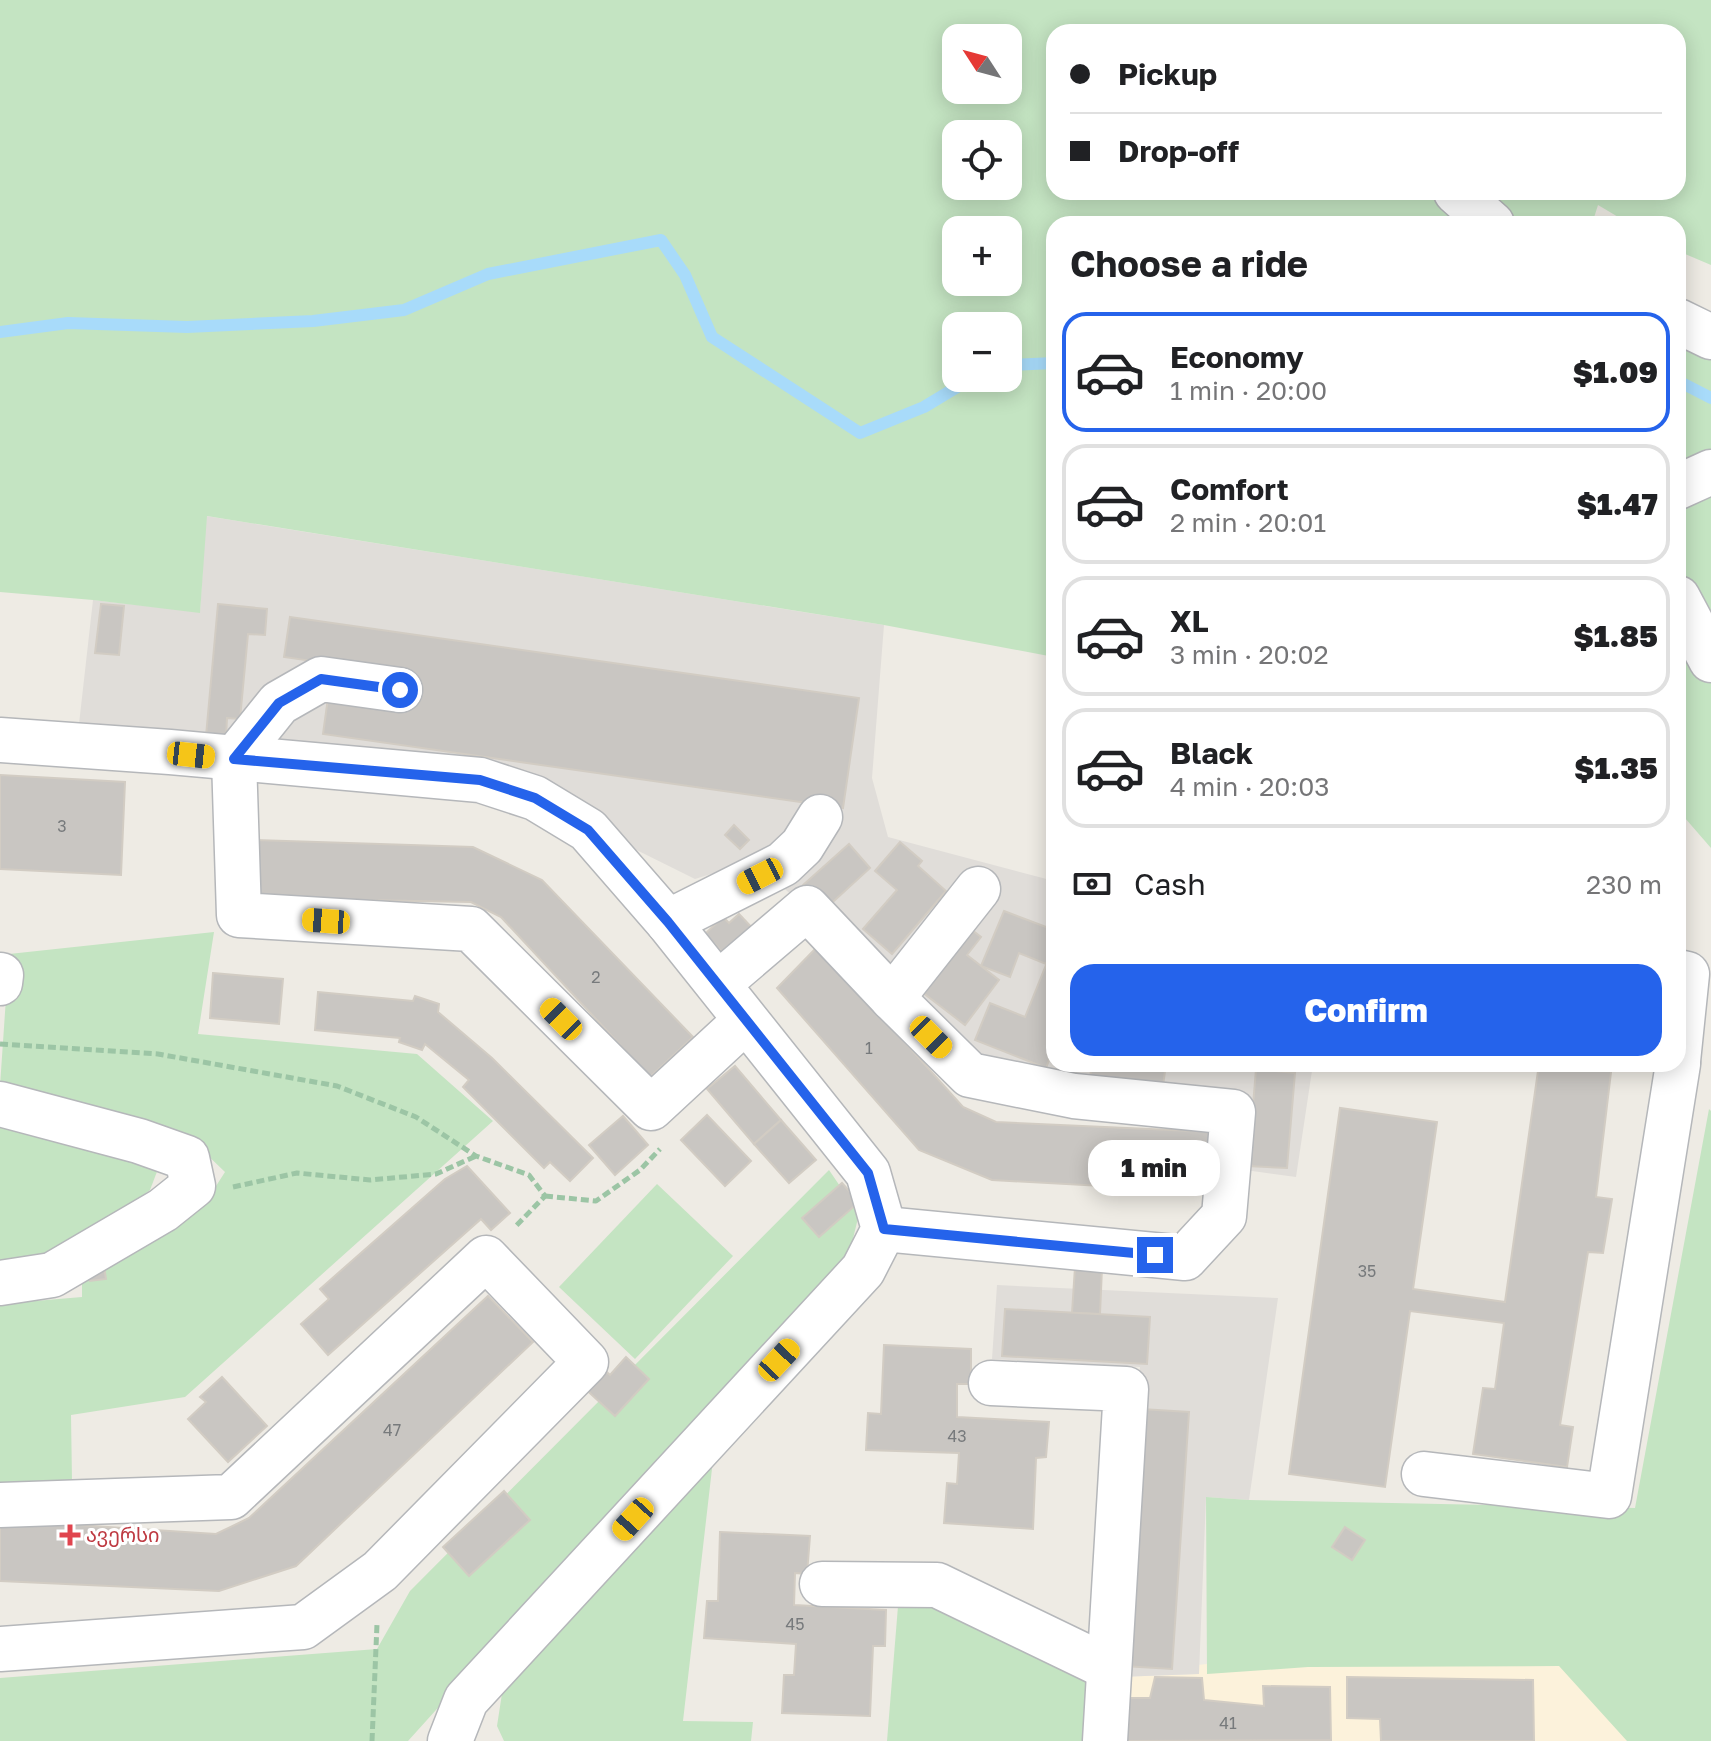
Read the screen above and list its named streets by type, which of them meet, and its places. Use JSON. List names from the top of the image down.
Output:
{
  "places": {
    "health": ["ავერსი"]
  },
  "house_numbers": [
    "3",
    "2",
    "1",
    "35",
    "47",
    "43",
    "45",
    "41"
  ],
  "north": "top left",
  "page": {
    "map_buttons": ["+", "−"],
    "banner": ["Pickup", "Drop-off"],
    "heading": "Choose a ride",
    "list": [
      {
        "name": "Economy",
        "note": "1 min · 20:00",
        "value": "$1.09"
      },
      {
        "name": "Comfort",
        "note": "2 min · 20:01",
        "value": "$1.47"
      },
      {
        "name": "XL",
        "note": "3 min · 20:02",
        "value": "$1.85"
      },
      {
        "name": "Black",
        "note": "4 min · 20:03",
        "value": "$1.35"
      }
    ],
    "pay": ["Cash", "230 m"],
    "buttons": "Confirm",
    "bubble": "1 min"
  }
}
